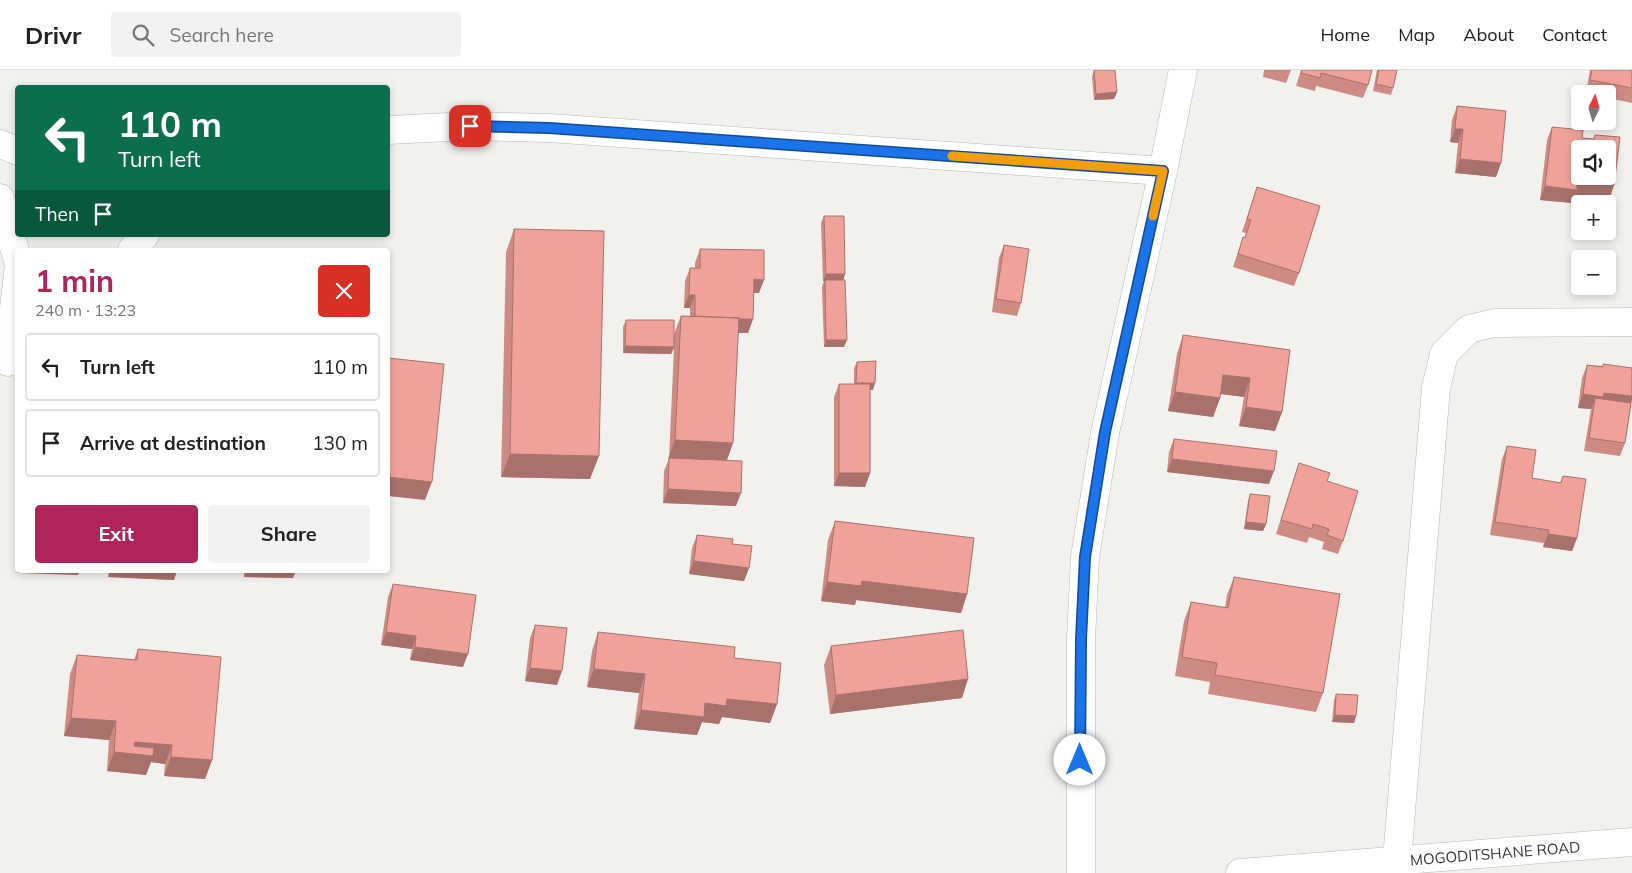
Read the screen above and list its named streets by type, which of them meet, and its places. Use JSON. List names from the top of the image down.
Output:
{
  "streets": {
    "street": ["MOGODITSHANE ROAD"]
  },
  "north": "top",
  "page": {
    "header": "Drivr",
    "search": "Search here",
    "nav": [
      "Home",
      "Map",
      "About",
      "Contact"
    ],
    "map_buttons": ["+", "−"],
    "turn": ["110 m", "Turn left"],
    "then": "Then",
    "heading": ["1 min", "240 m · 13:23"],
    "list": [
      {
        "name": "Turn left",
        "value": "110 m"
      },
      {
        "name": "Arrive at destination",
        "value": "130 m"
      }
    ],
    "buttons": ["Exit", "Share"]
  }
}
